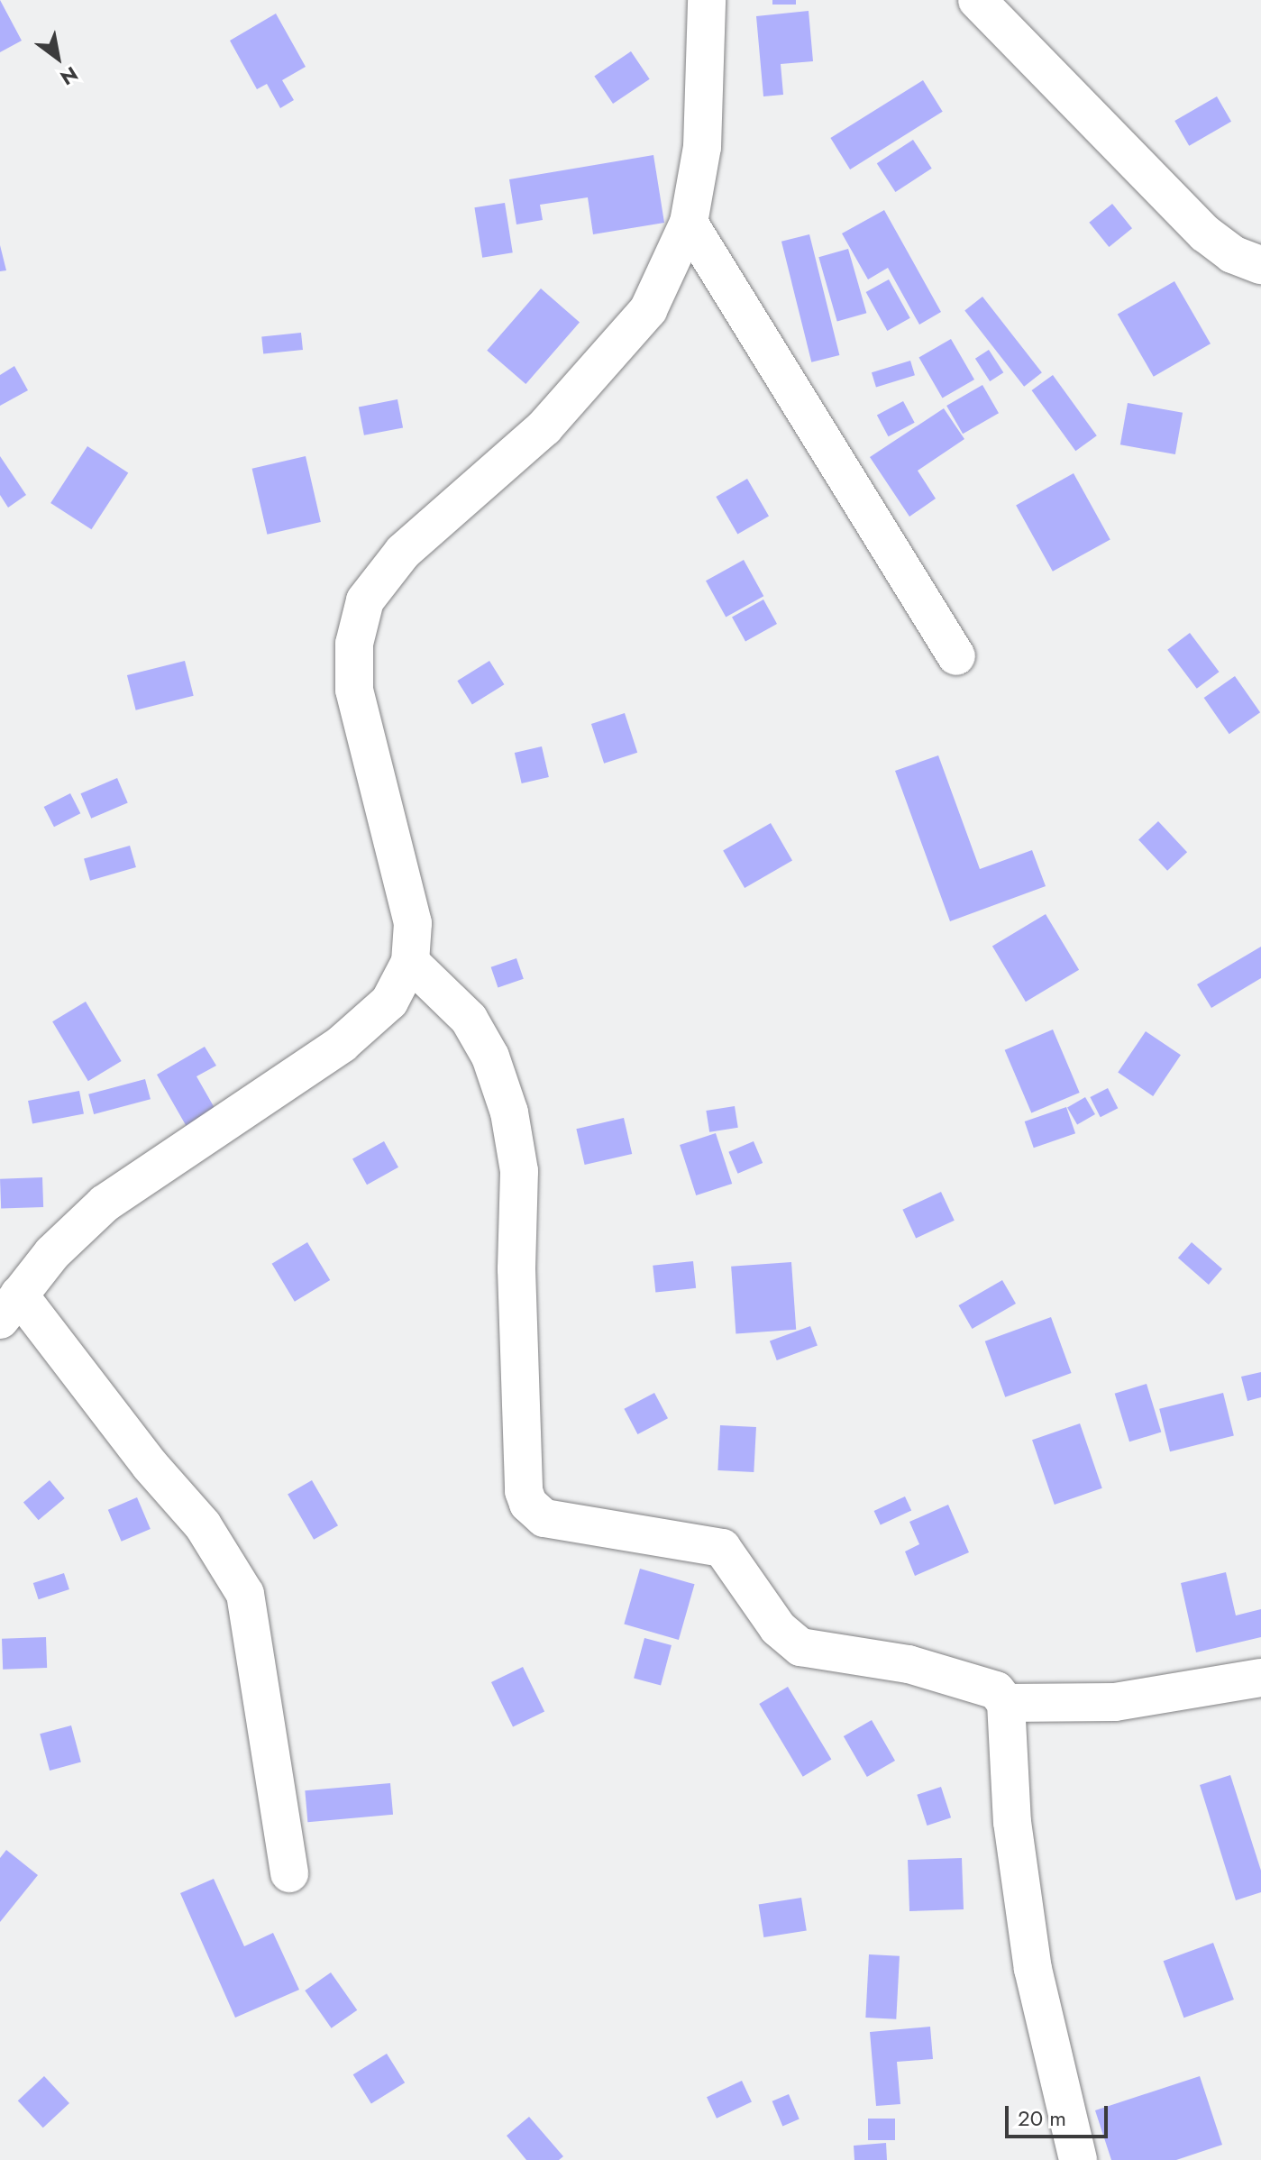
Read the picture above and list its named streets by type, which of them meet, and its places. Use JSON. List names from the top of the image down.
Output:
{
  "scale_bar": "20 m",
  "north": "bottom right"
}
